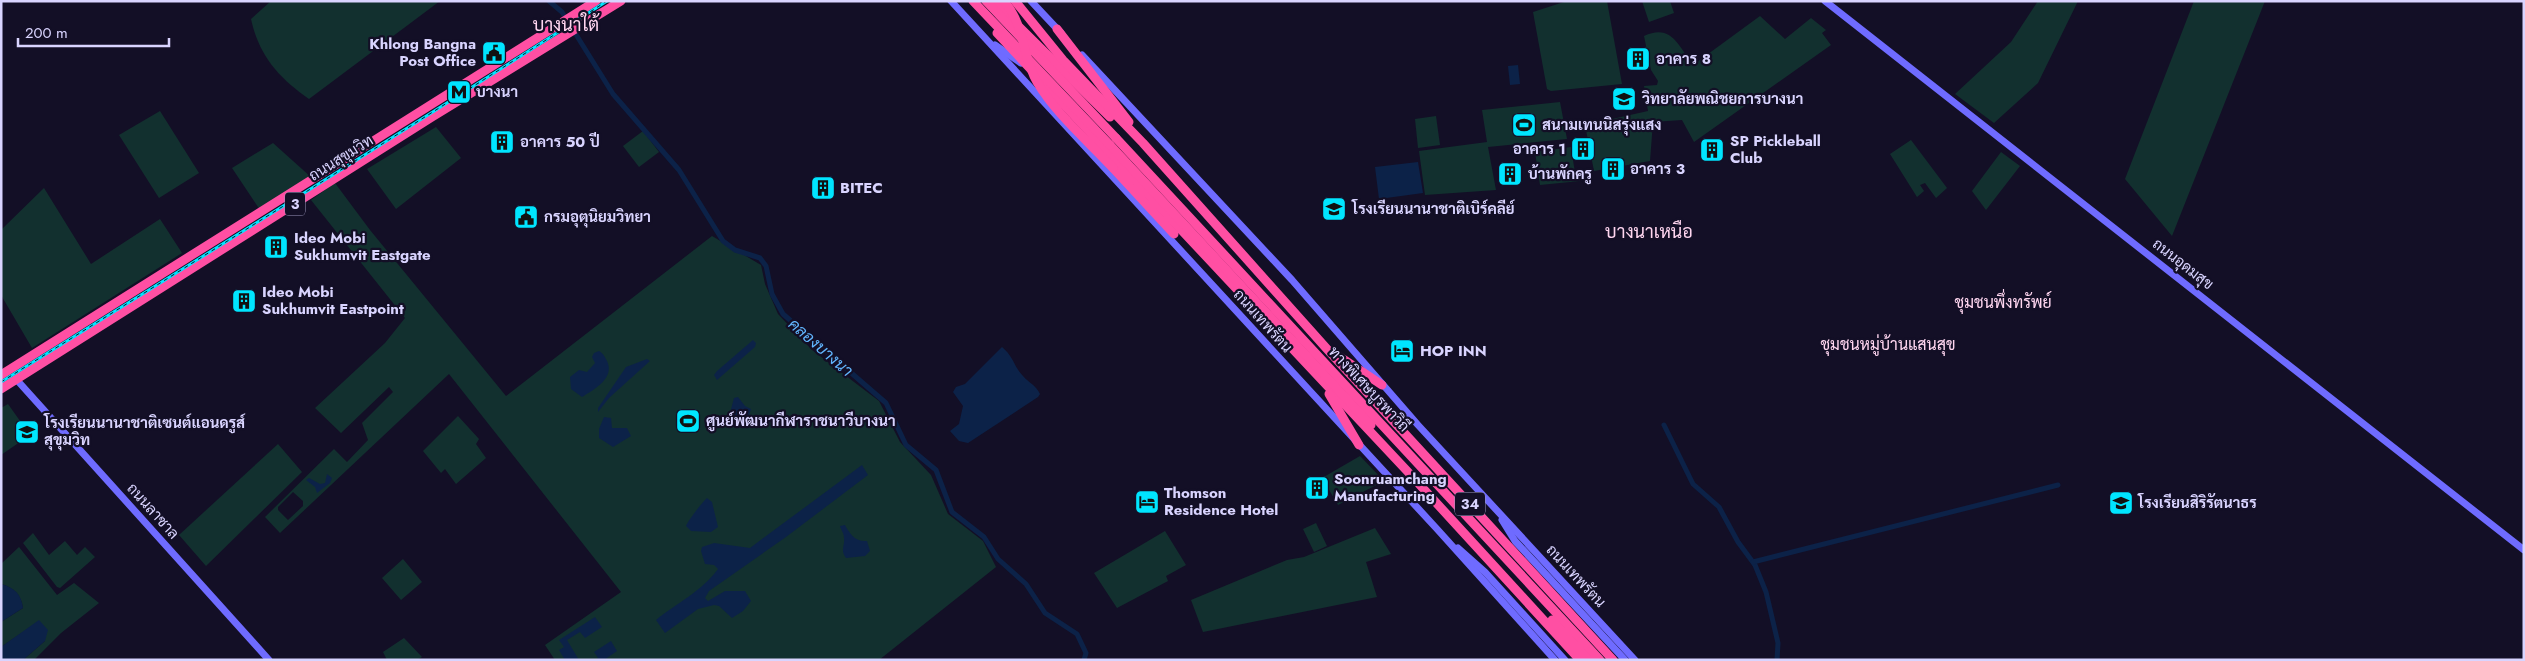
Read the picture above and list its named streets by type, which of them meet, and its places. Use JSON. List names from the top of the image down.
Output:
{
  "streets": {
    "highway": [
      "ถนนสุขุมวิท",
      "3",
      "ถนนเทพรัตน",
      "ทางพิเศษบูรพาวิถี",
      "34"
    ],
    "main road": ["ถนนอุดมสุข", "ถนนลาซาล"]
  },
  "crossings": [
    ["ถนนสุขุมวิท", "ถนนลาซาล"]
  ],
  "districts": [
    "บางนาใต้",
    "บางนาเหนือ",
    "ชุมชนพึ่งทรัพย์",
    "ชุมชนหมู่บ้านแสนสุข"
  ],
  "water": ["คลองบางนา"],
  "places": {
    "public building": ["Khlong Bangna Post Office", "กรมอุตุนิยมวิทยา"],
    "building": [
      "อาคาร 8",
      "อาคาร 50 ปี",
      "อาคาร 1",
      "SP Pickleball Club",
      "อาคาร 3",
      "บ้านพักครู",
      "BITEC",
      "Ideo Mobi Sukhumvit Eastgate",
      "Ideo Mobi Sukhumvit Eastpoint",
      "Soonruamchang Manufacturing"
    ],
    "metro station": ["บางนา"],
    "school or university": [
      "วิทยาลัยพณิชยการบางนา",
      "โรงเรียนนานาชาติเบิร์คลีย์",
      "โรงเรียนนานาชาติเซนต์แอนดรูส์ สุขุมวิท",
      "โรงเรียนสิริรัตนาธร"
    ],
    "sports": ["สนามเทนนิสรุ่งแสง", "ศูนย์พัฒนากีฬาราชนาวีบางนา"],
    "hotel": ["HOP INN", "Thomson Residence Hotel"]
  },
  "scale_bar": "200 m"
}
